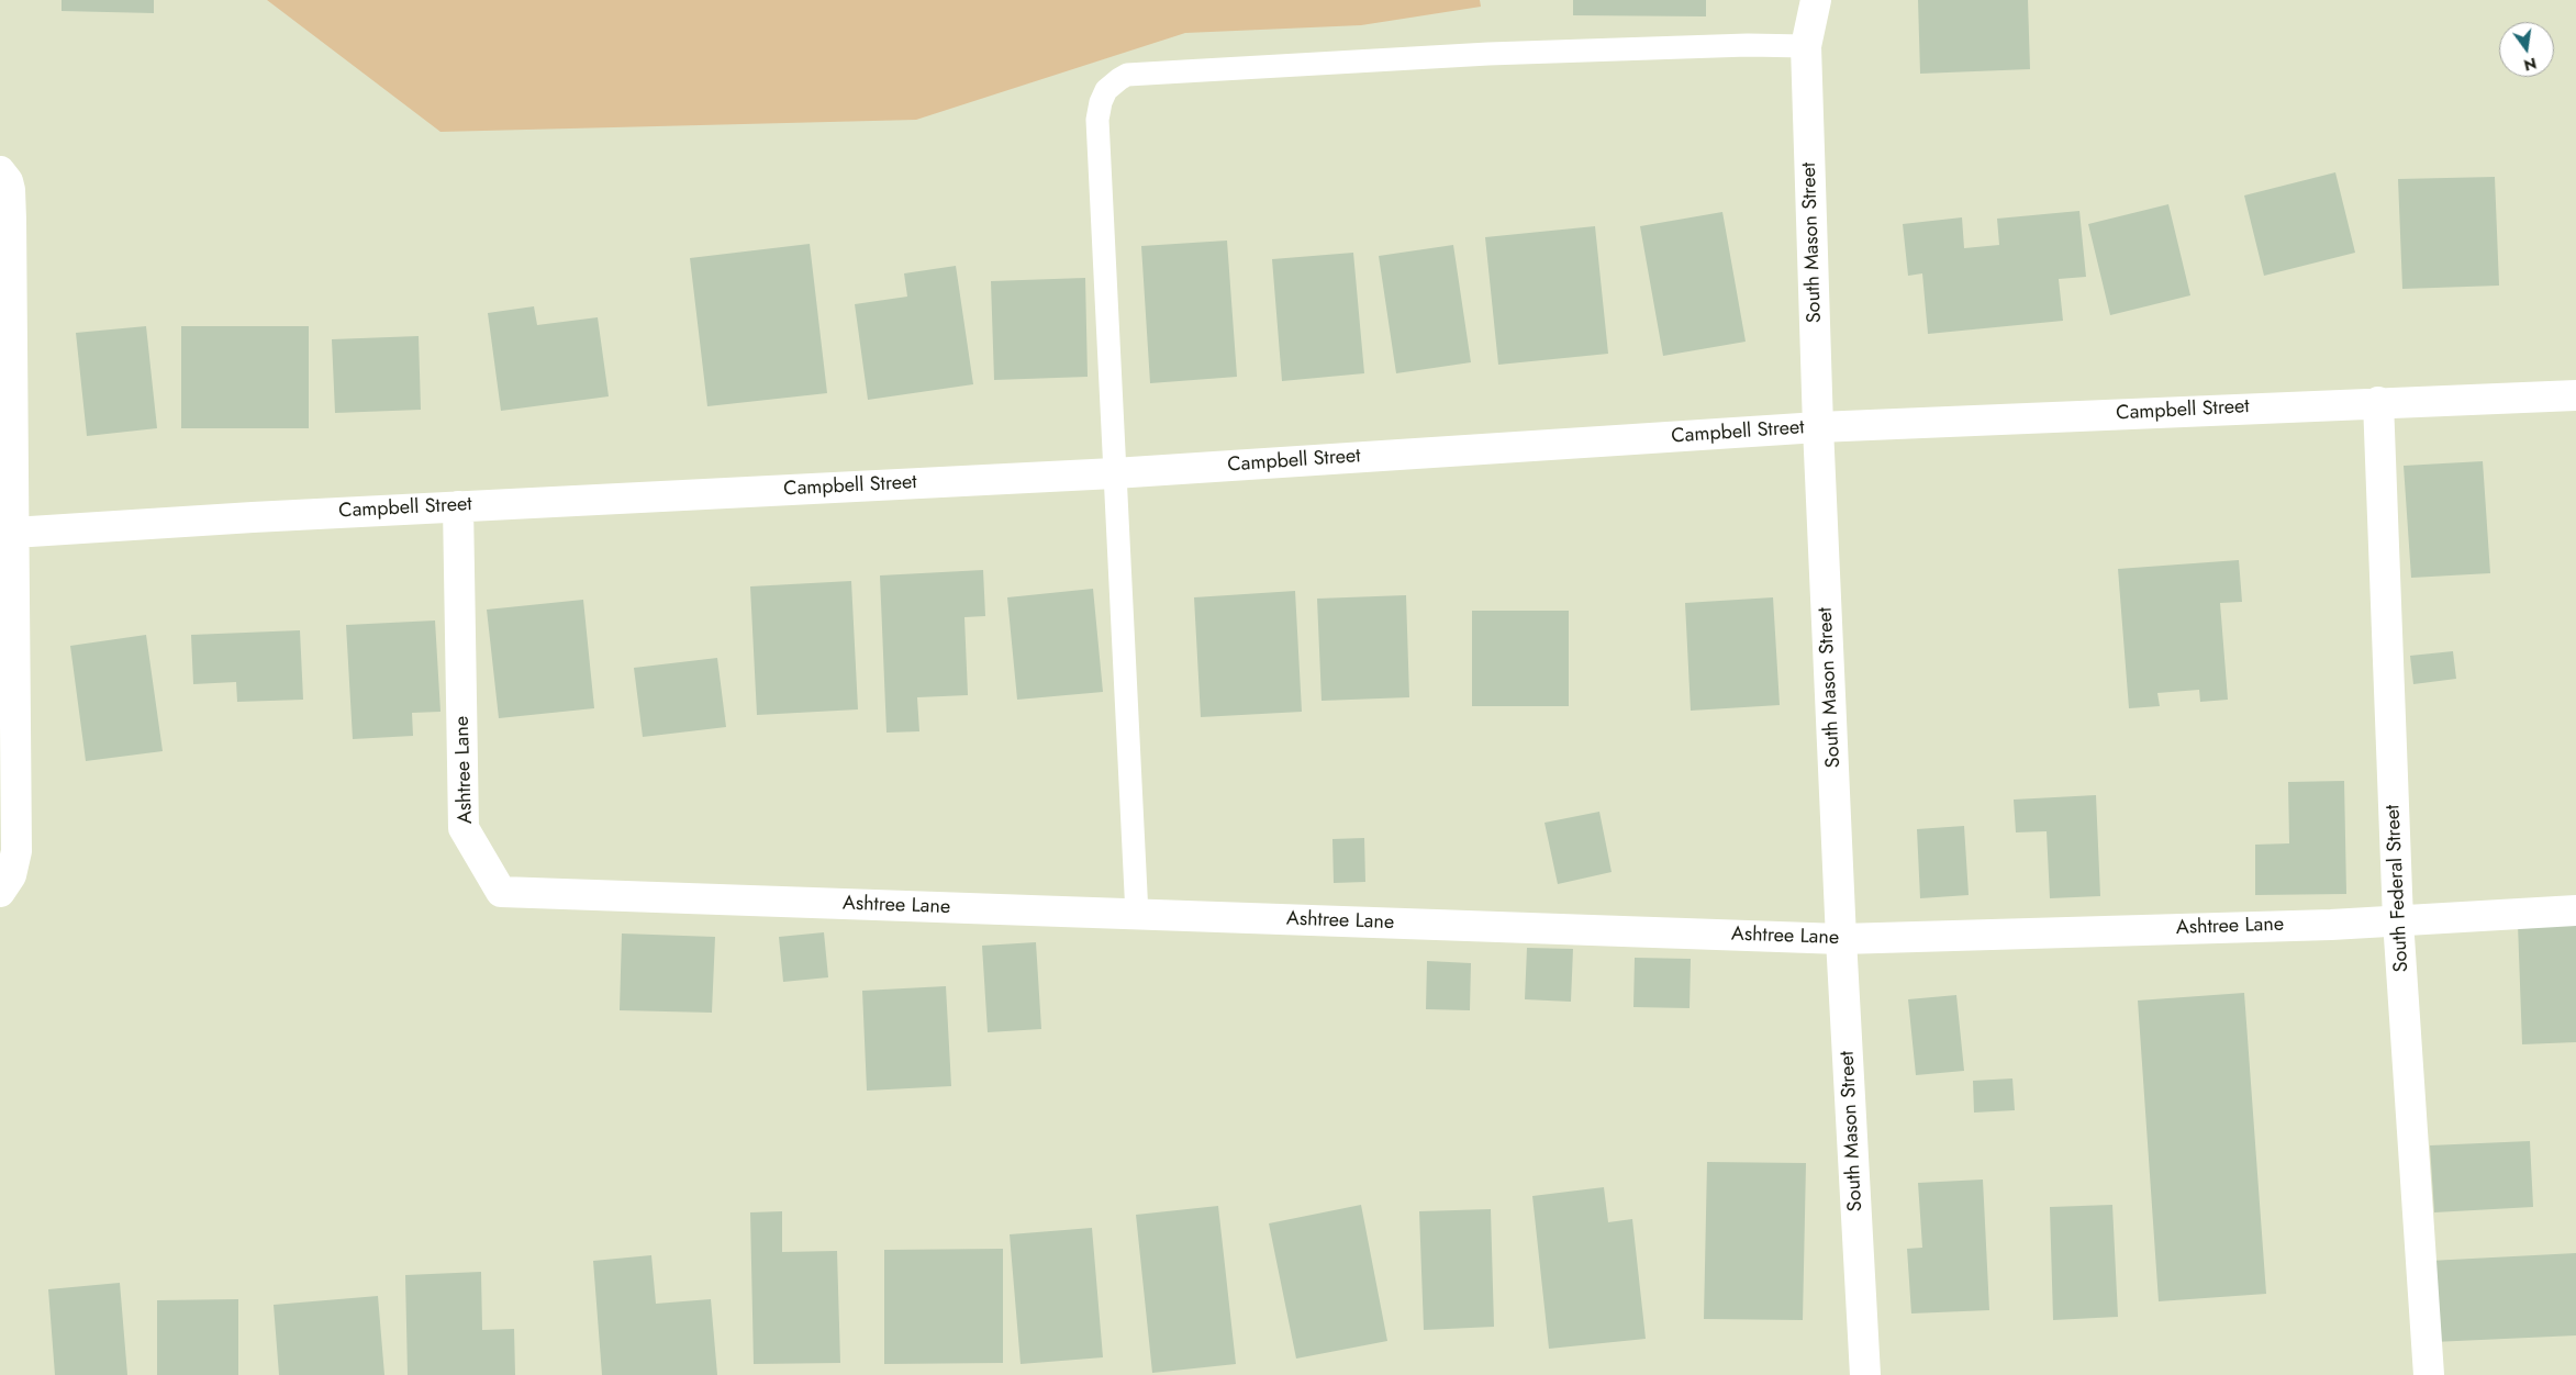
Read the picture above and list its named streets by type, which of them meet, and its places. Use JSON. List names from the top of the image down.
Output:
{
  "streets": {
    "street": [
      "South Mason Street",
      "Campbell Street",
      "Ashtree Lane",
      "South Federal Street"
    ]
  },
  "crossings": [
    ["South Mason Street", "Campbell Street"],
    ["South Mason Street", "Ashtree Lane"],
    ["Campbell Street", "Ashtree Lane"],
    ["Campbell Street", "South Federal Street"],
    ["Ashtree Lane", "South Federal Street"]
  ],
  "north": "bottom"
}
